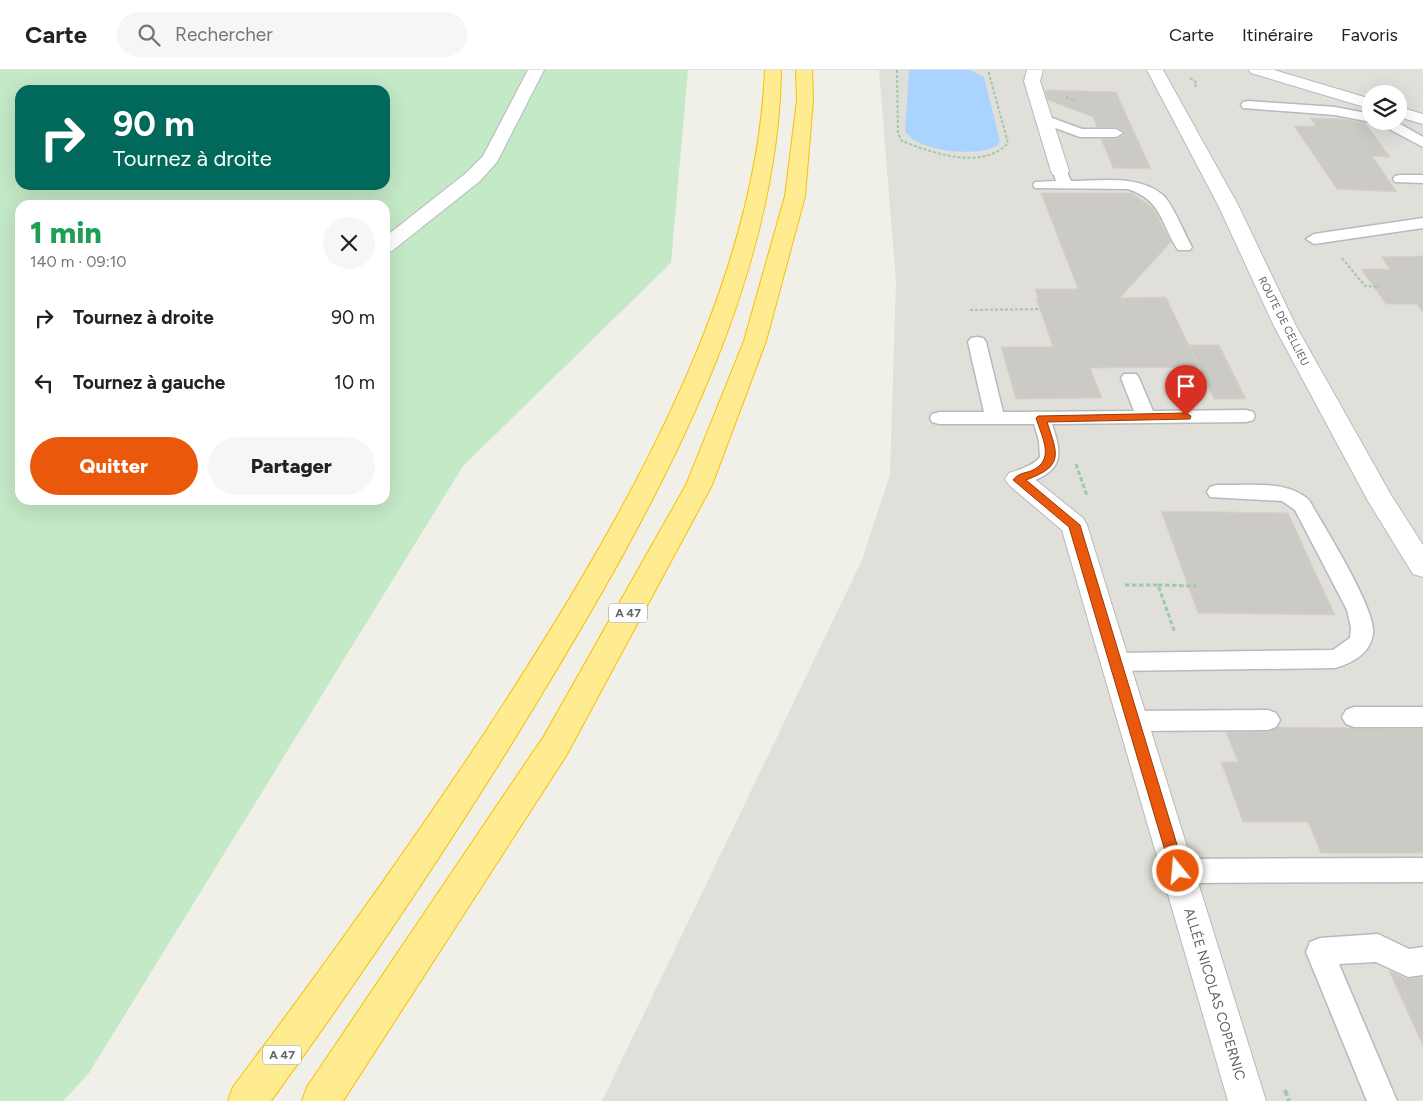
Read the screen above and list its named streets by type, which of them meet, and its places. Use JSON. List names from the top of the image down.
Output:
{
  "streets": {
    "highway": ["A 47"],
    "street": ["ROUTE DE CELLIEU", "ALLÉE NICOLAS COPERNIC"]
  },
  "page": {
    "header": "Carte",
    "search": "Rechercher",
    "nav": ["Carte", "Itinéraire", "Favoris"],
    "turn": ["90 m", "Tournez à droite"],
    "heading": ["1 min", "140 m · 09:10"],
    "list": [
      {
        "name": "Tournez à droite",
        "value": "90 m"
      },
      {
        "name": "Tournez à gauche",
        "value": "10 m"
      }
    ],
    "buttons": ["Quitter", "Partager"]
  }
}
